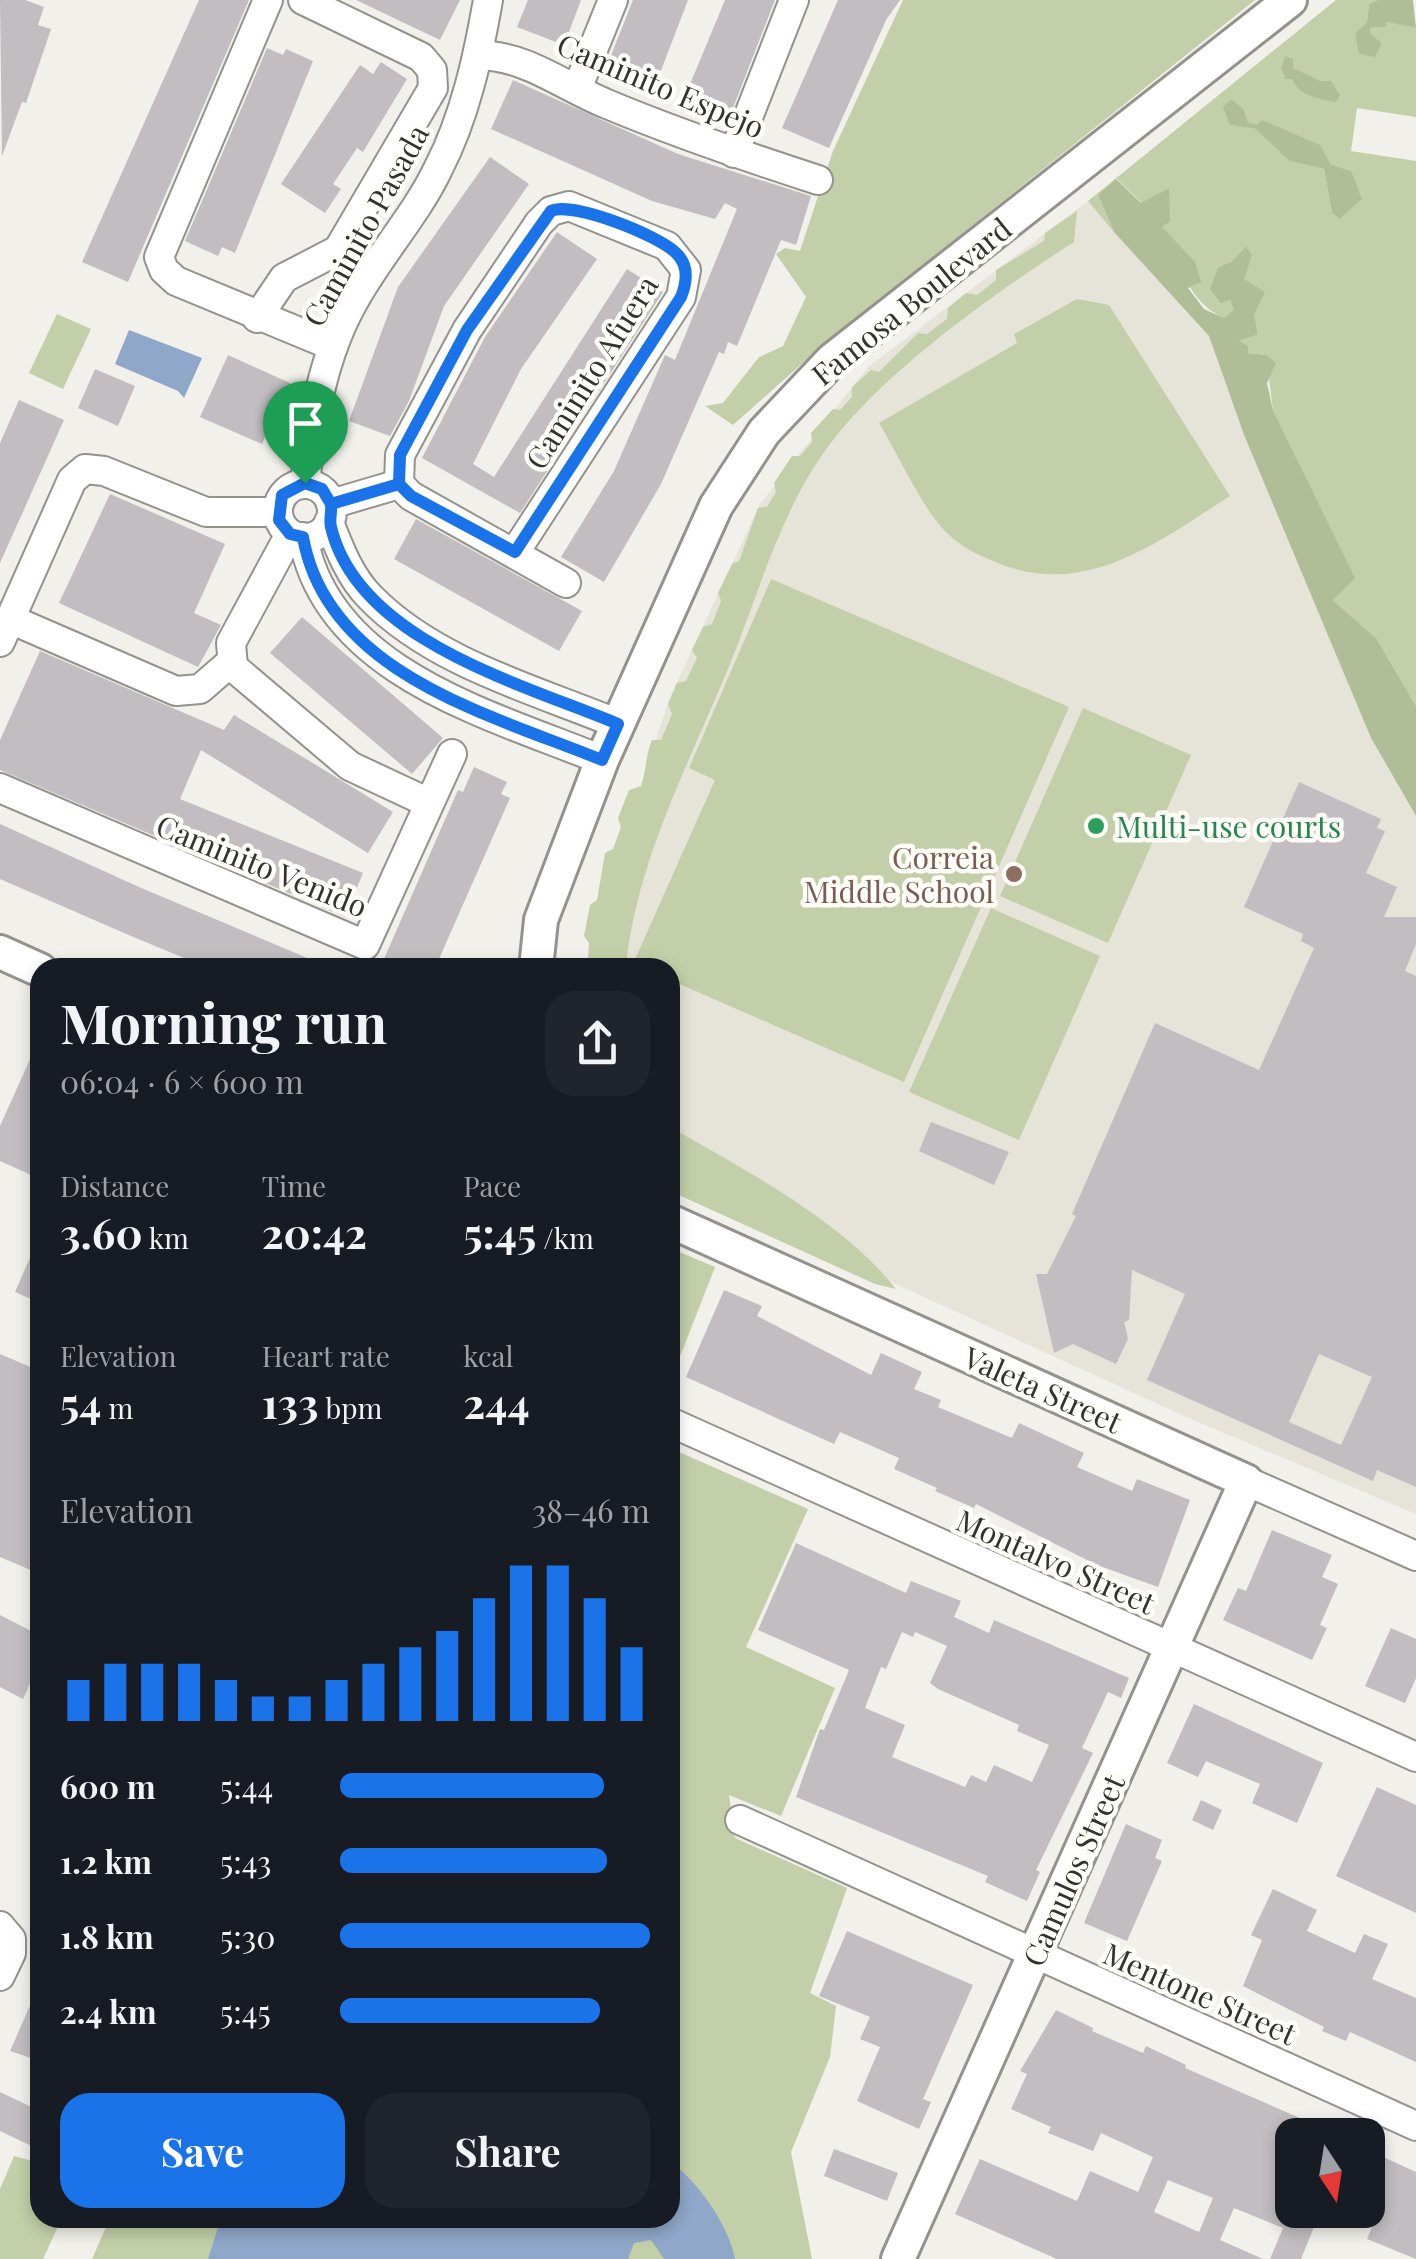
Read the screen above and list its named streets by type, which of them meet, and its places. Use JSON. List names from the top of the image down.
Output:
{
  "streets": {
    "street": [
      "Caminito Espejo",
      "Caminito Pasada",
      "Famosa Boulevard",
      "Caminito Afuera",
      "Caminito Venido",
      "Valeta Street",
      "Montalvo Street",
      "Camulos Street",
      "Mentone Street"
    ]
  },
  "crossings": [
    ["Caminito Espejo", "Caminito Pasada"],
    ["Valeta Street", "Camulos Street"],
    ["Montalvo Street", "Camulos Street"],
    ["Camulos Street", "Mentone Street"]
  ],
  "places": ["Multi-use courts", "Correia Middle School"],
  "north": "bottom",
  "page": {
    "heading": ["Morning run", "06:04 · 6 × 600 m"],
    "stats": [
      ["Distance", "3.60 km"],
      ["Time", "20:42"],
      ["Pace", "5:45 /km"],
      ["Elevation", "54 m"],
      ["Heart rate", "133 bpm"],
      ["kcal", "244"]
    ],
    "chart": ["Elevation", "38–46 m"],
    "list": [
      {
        "name": "600 m",
        "note": "5:44"
      },
      {
        "name": "1.2 km",
        "note": "5:43"
      },
      {
        "name": "1.8 km",
        "note": "5:30"
      },
      {
        "name": "2.4 km",
        "note": "5:45"
      }
    ],
    "buttons": ["Save", "Share"]
  }
}
